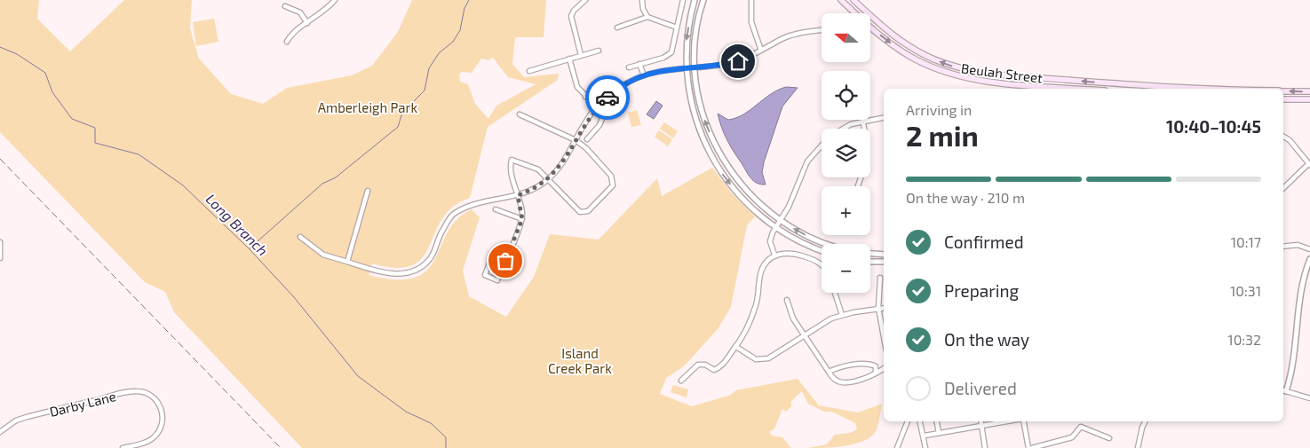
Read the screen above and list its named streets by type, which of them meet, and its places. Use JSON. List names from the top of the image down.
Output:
{
  "streets": {
    "main road": ["Beulah Street"],
    "street": ["Darby Lane"]
  },
  "water": ["Long Branch"],
  "parks": ["Amberleigh Park", "Island Creek Park"],
  "north": "left",
  "page": {
    "map_buttons": ["+", "−"],
    "heading": ["2 min", "Arriving in", "10:40–10:45"],
    "bar": "On the way · 210 m",
    "list": [
      ["Confirmed", "10:17"],
      ["Preparing", "10:31"],
      ["On the way", "10:32"],
      "Delivered"
    ]
  }
}
